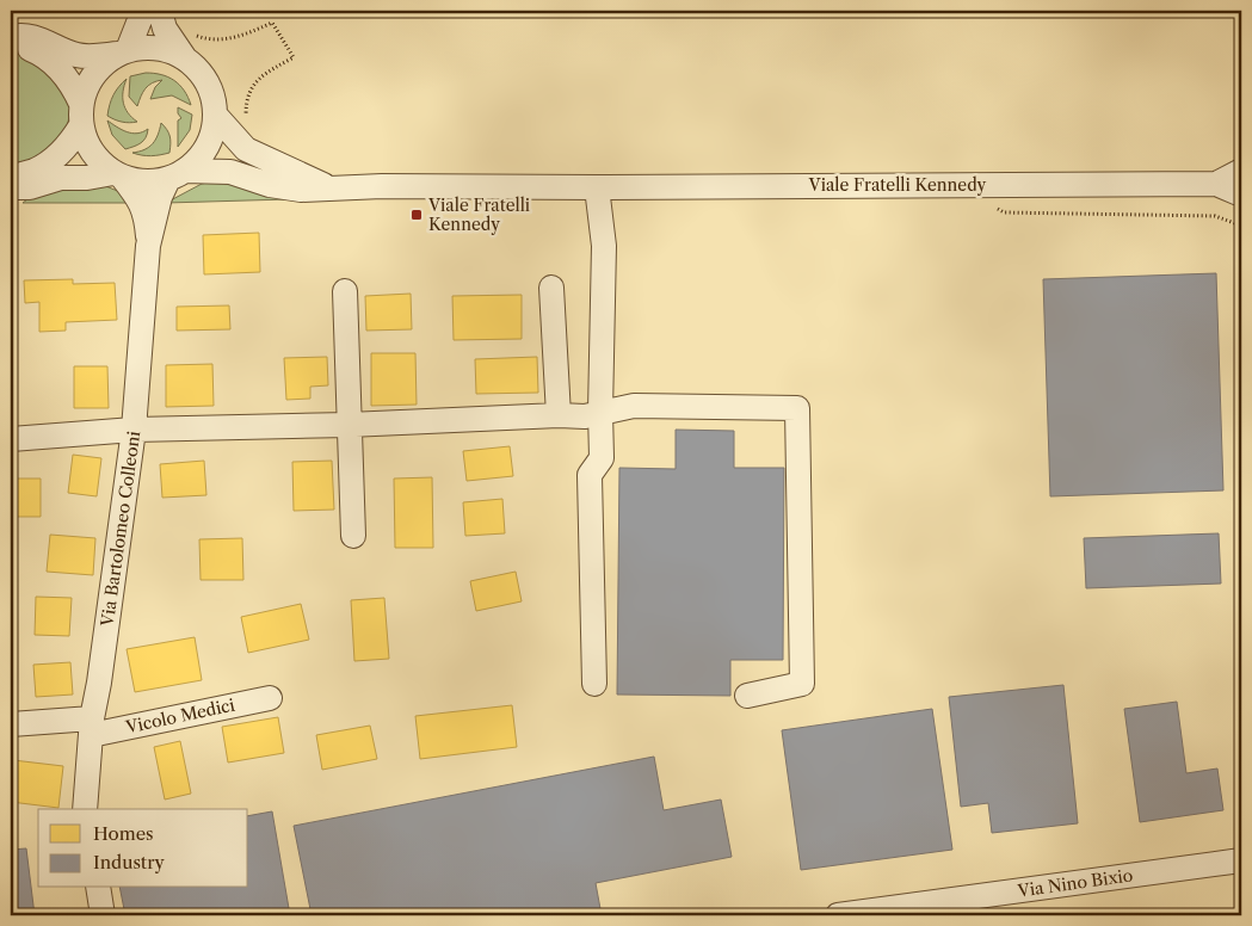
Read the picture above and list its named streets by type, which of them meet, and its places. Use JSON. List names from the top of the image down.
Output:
{
  "streets": {
    "street": [
      "Viale Fratelli Kennedy",
      "Via Bartolomeo Colleoni",
      "Vicolo Medici",
      "Via Nino Bixio"
    ]
  },
  "crossings": [
    ["Via Bartolomeo Colleoni", "Vicolo Medici"]
  ],
  "places": {
    "transit": ["Viale Fratelli Kennedy"]
  },
  "legend": ["Homes", "Industry"]
}
